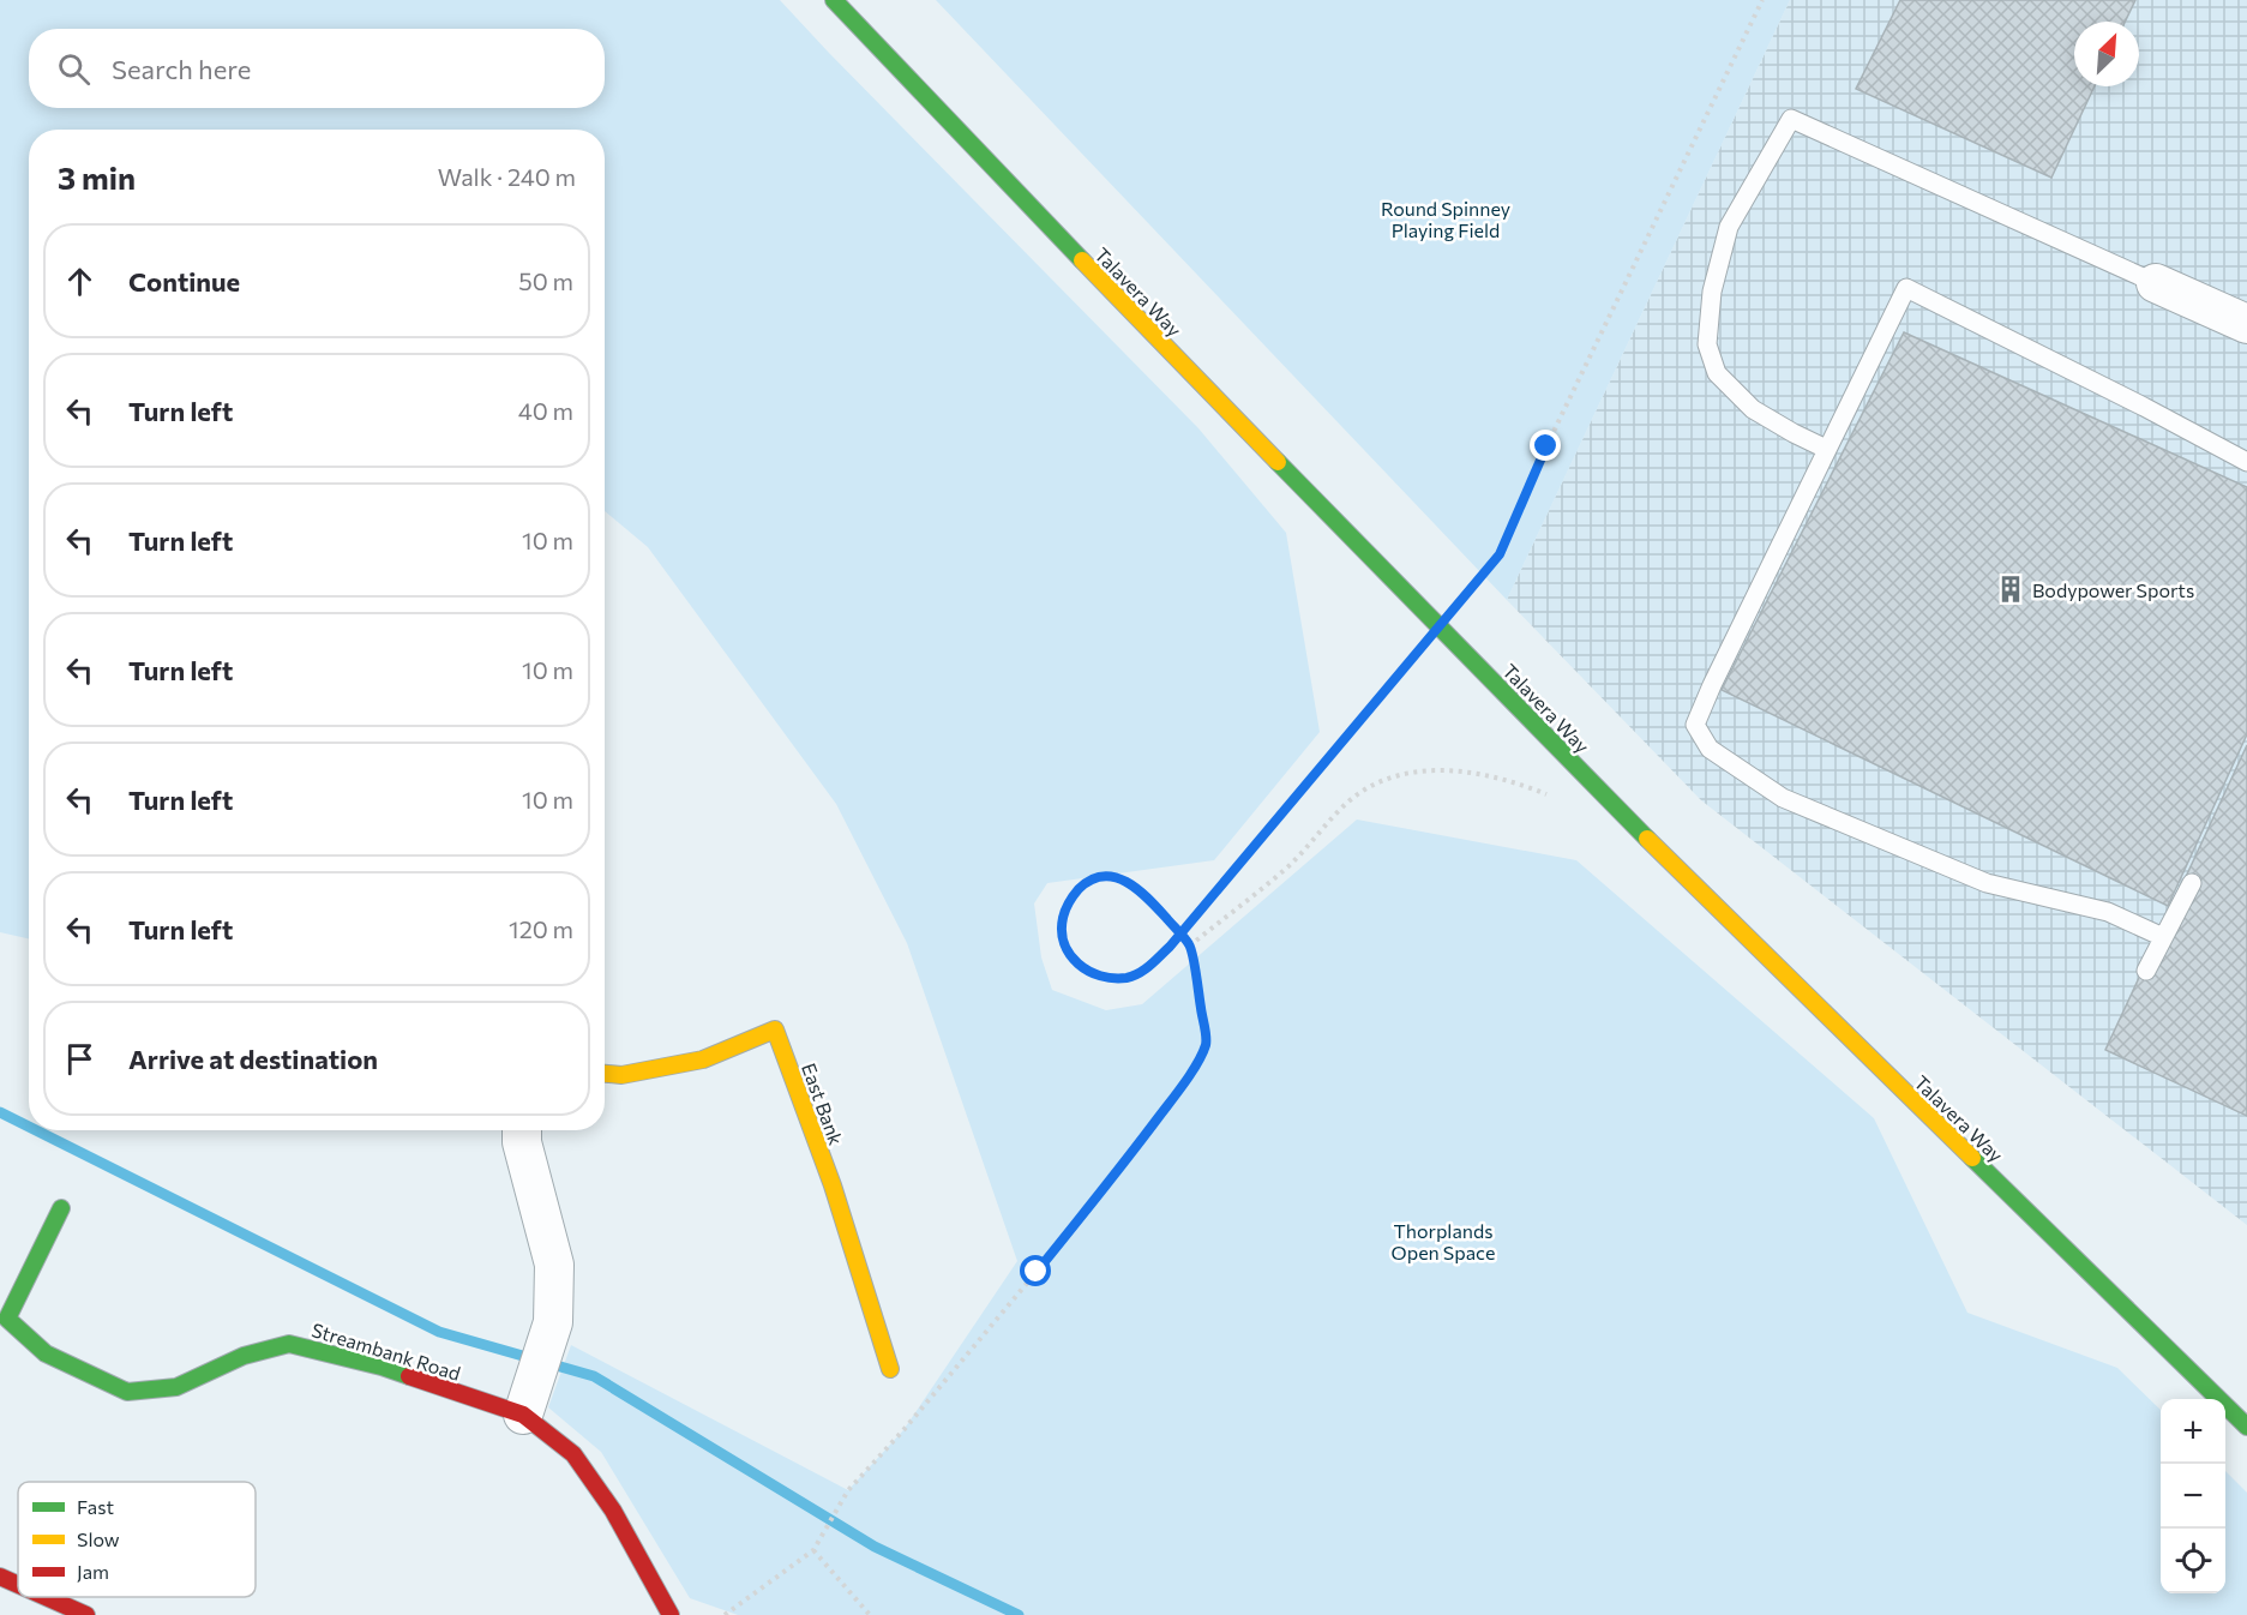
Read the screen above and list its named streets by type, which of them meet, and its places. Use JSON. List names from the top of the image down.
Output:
{
  "streets": {
    "main road": ["Talavera Way", "East Bank", "Streambank Road"]
  },
  "parks": ["Round Spinney Playing Field", "Thorplands Open Space"],
  "places": {
    "building": ["Bodypower Sports"]
  },
  "legend": ["Fast", "Slow", "Jam"],
  "north": "top right",
  "page": {
    "search": "Search here",
    "heading": ["3 min", "Walk · 240 m"],
    "list": [
      ["Continue", "50 m"],
      ["Turn left", "40 m"],
      ["Turn left", "10 m"],
      ["Turn left", "10 m"],
      ["Turn left", "10 m"],
      ["Turn left", "120 m"],
      "Arrive at destination"
    ],
    "map_buttons": ["+", "−"]
  }
}
